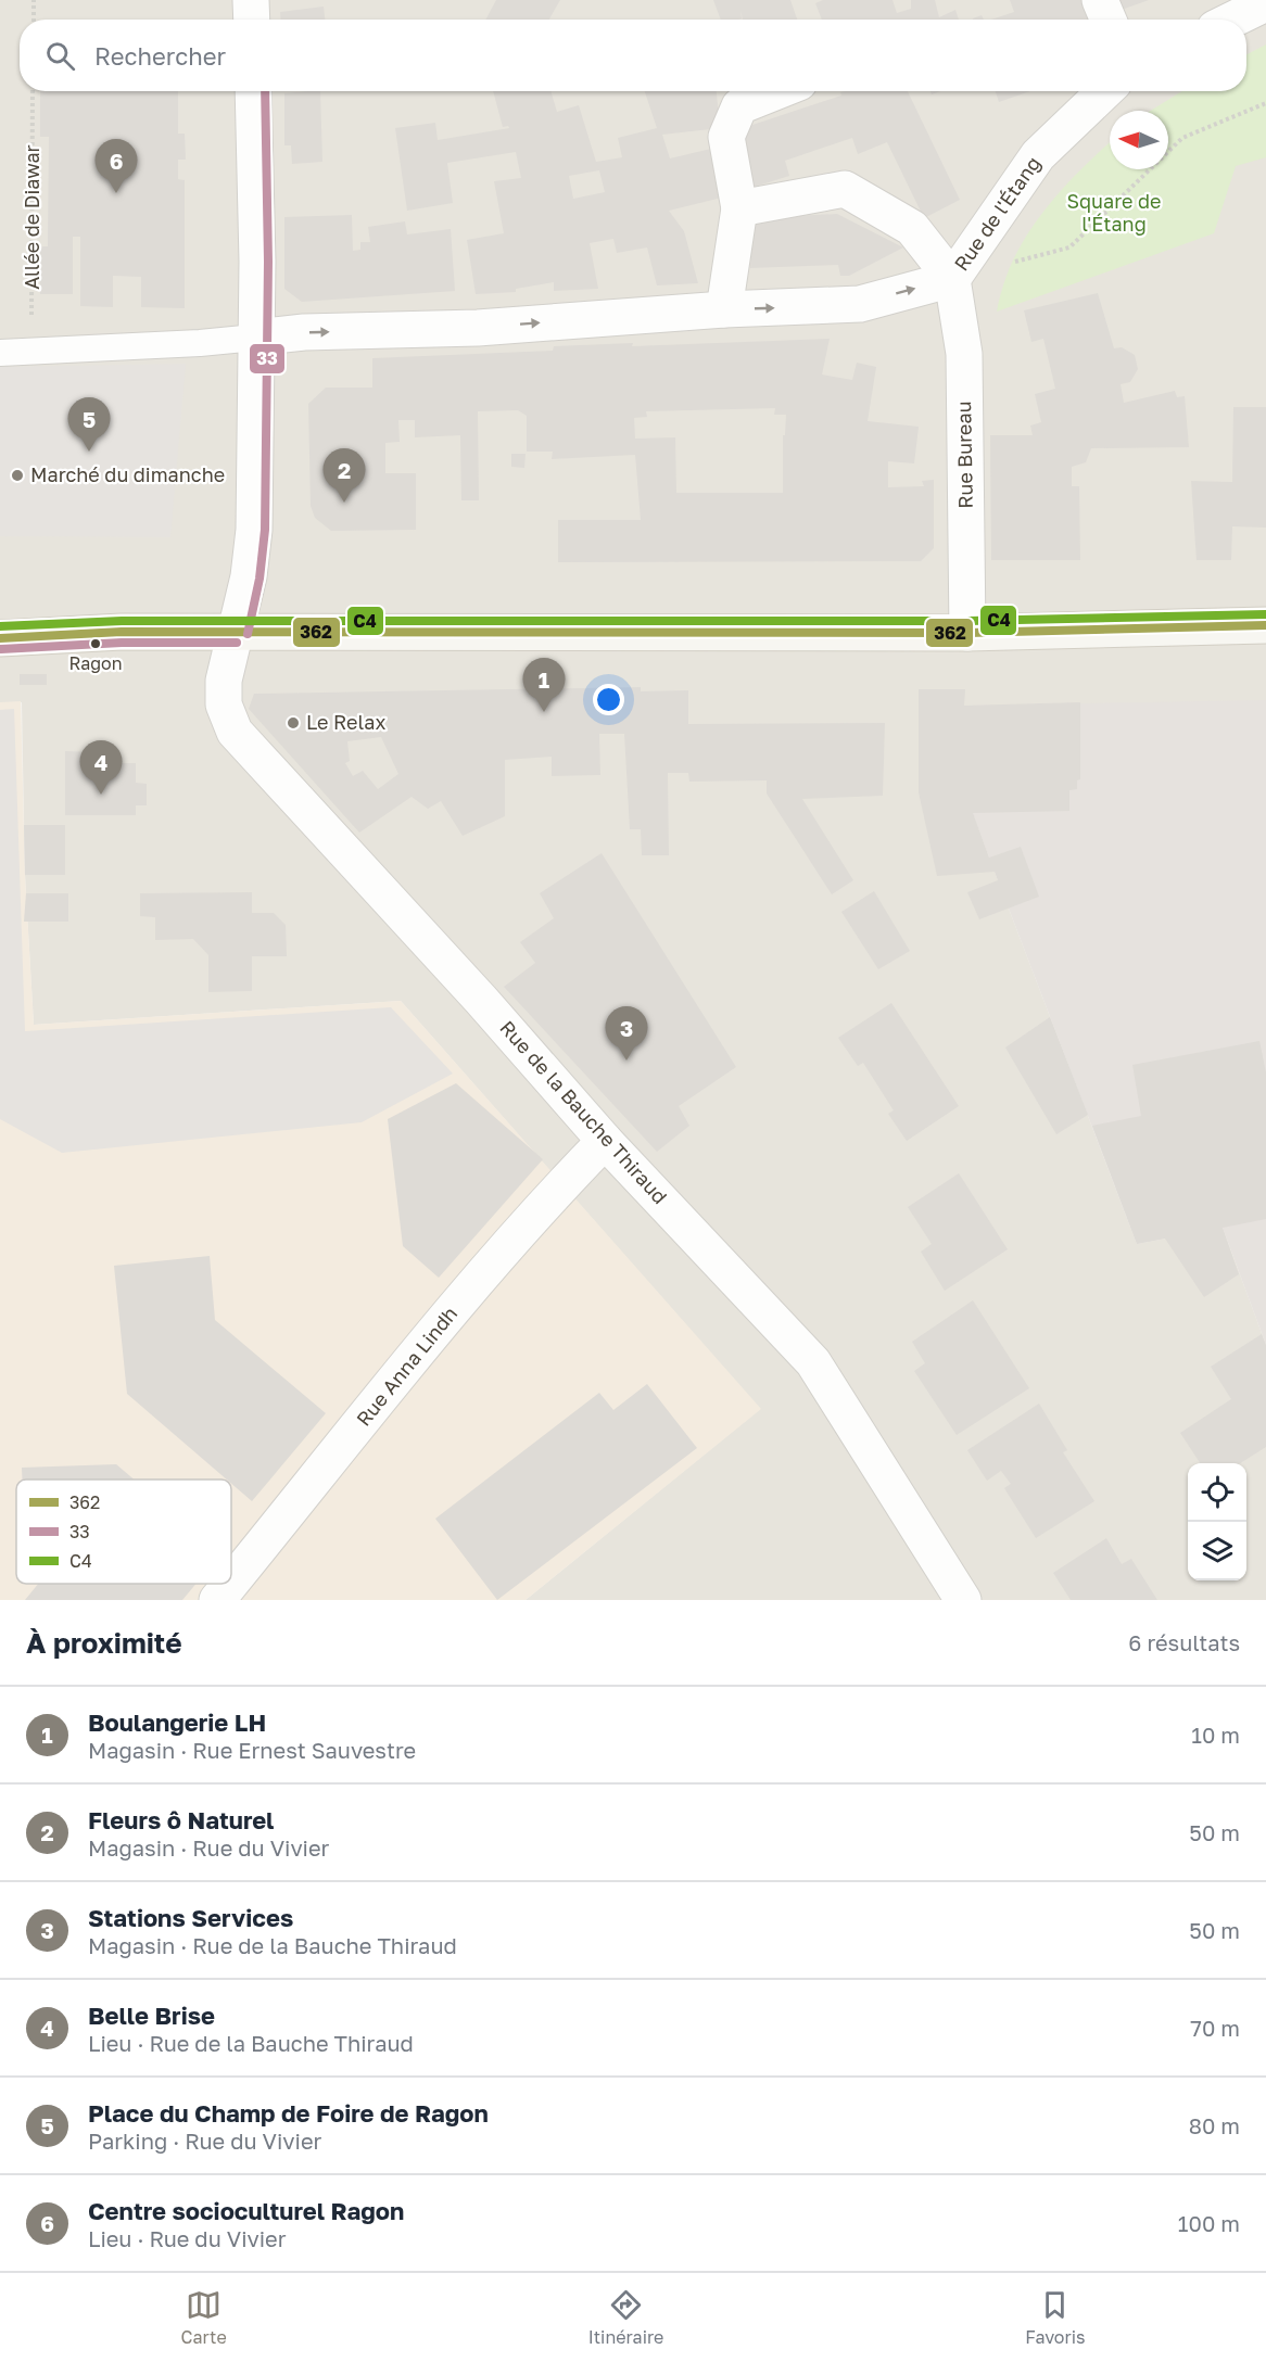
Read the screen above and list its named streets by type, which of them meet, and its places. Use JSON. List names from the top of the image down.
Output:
{
  "streets": {
    "street": [
      "Rue de l'Étang",
      "Rue Bureau",
      "Rue de la Bauche Thiraud",
      "Rue Anna Lindh"
    ],
    "path": ["Allée de Diawar"]
  },
  "crossings": [
    ["Rue de l'Étang", "Rue Bureau"],
    ["Rue de l'Étang", "Rue de la Bauche Thiraud"],
    ["Rue de la Bauche Thiraud", "Rue Anna Lindh"]
  ],
  "one_way": ["Rue de l'Étang"],
  "parks": ["Square de l'Étang"],
  "places": ["Marché du dimanche", "Ragon", "Le Relax"],
  "lines": ["transit line 33", "transit line C4", "transit line 362"],
  "legend": ["362", "33", "C4"],
  "north": "left",
  "page": {
    "search": "Rechercher",
    "pins": [
      "6",
      "5",
      "2",
      "1",
      "4",
      "3"
    ],
    "heading": ["À proximité", "6 résultats"],
    "list": [
      {
        "mark": "1",
        "name": "Boulangerie LH",
        "note": "Magasin · Rue Ernest Sauvestre",
        "value": "10 m"
      },
      {
        "mark": "2",
        "name": "Fleurs ô Naturel",
        "note": "Magasin · Rue du Vivier",
        "value": "50 m"
      },
      {
        "mark": "3",
        "name": "Stations Services",
        "note": "Magasin · Rue de la Bauche Thiraud",
        "value": "50 m"
      },
      {
        "mark": "4",
        "name": "Belle Brise",
        "note": "Lieu · Rue de la Bauche Thiraud",
        "value": "70 m"
      },
      {
        "mark": "5",
        "name": "Place du Champ de Foire de Ragon",
        "note": "Parking · Rue du Vivier",
        "value": "80 m"
      },
      {
        "mark": "6",
        "name": "Centre socioculturel Ragon",
        "note": "Lieu · Rue du Vivier",
        "value": "100 m"
      }
    ],
    "nav": ["Carte", "Itinéraire", "Favoris"]
  }
}
